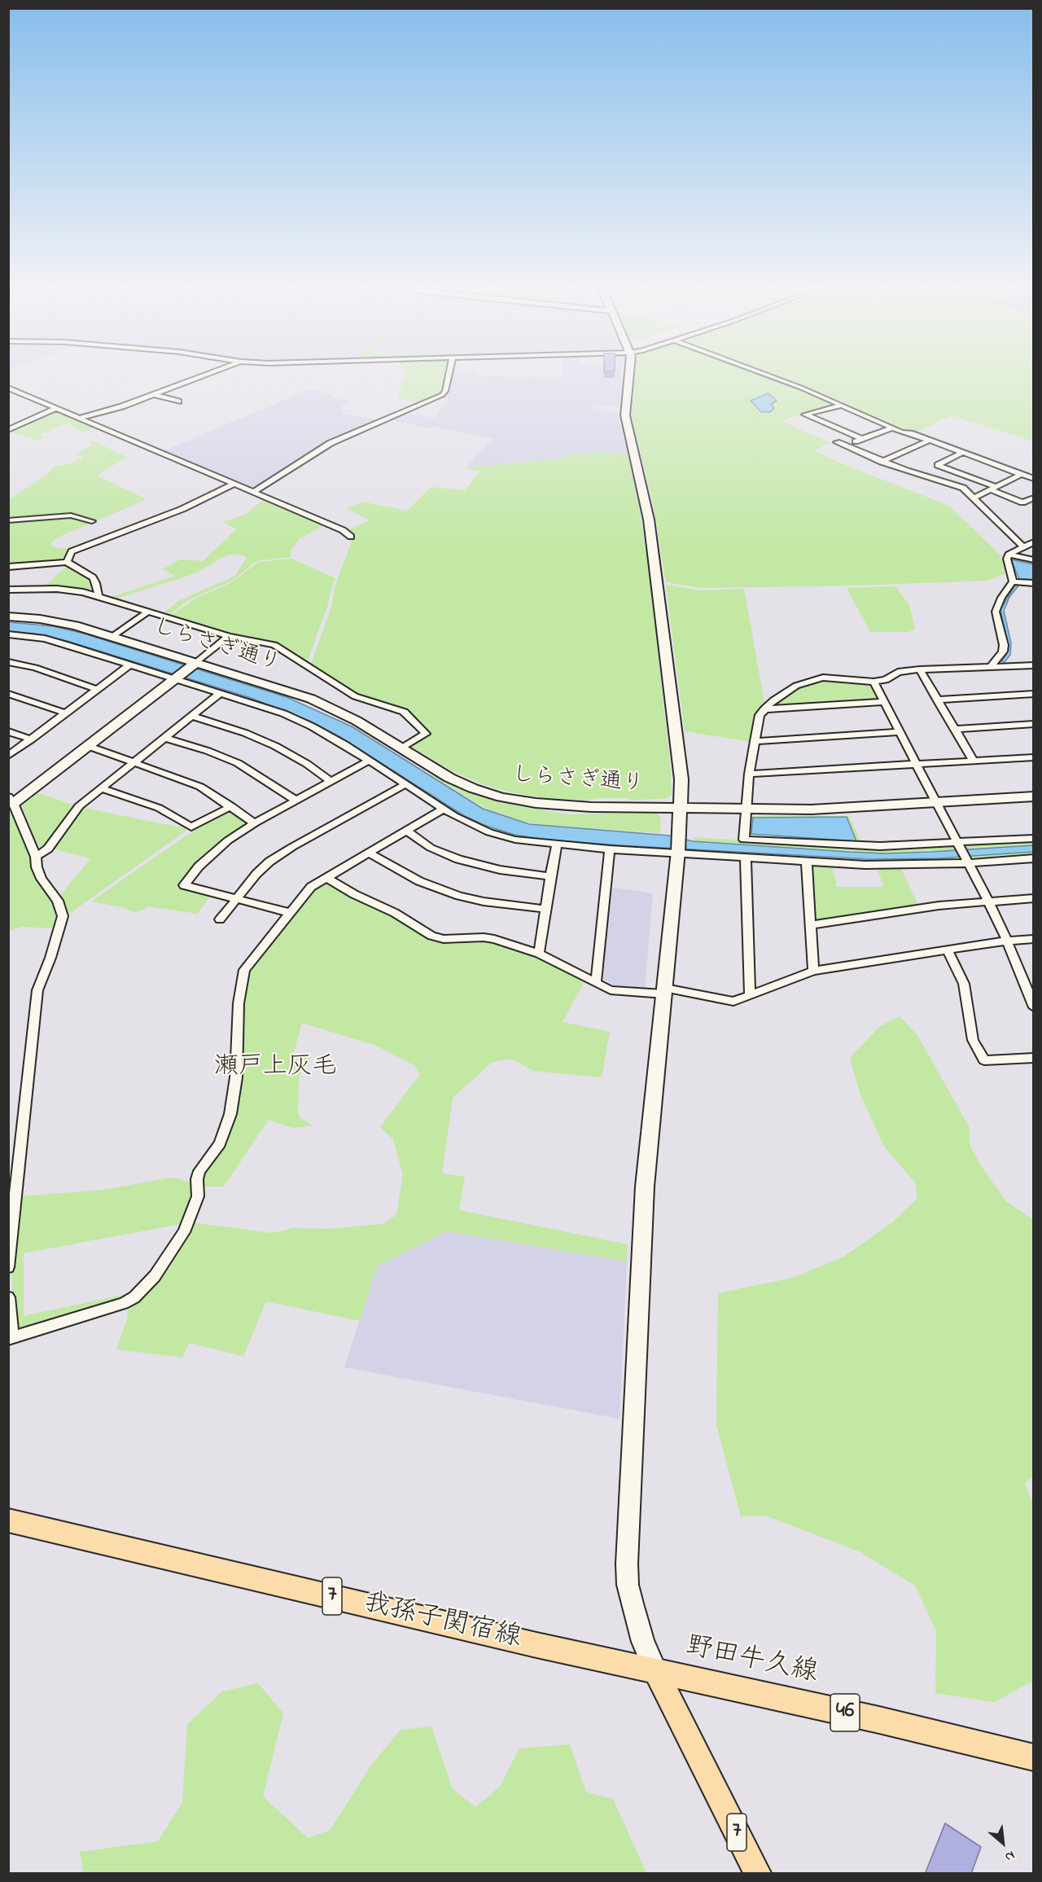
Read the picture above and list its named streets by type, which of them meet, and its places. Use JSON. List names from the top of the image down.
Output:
{
  "streets": {
    "main road": [
      "7",
      "我孫子関宿線",
      "野田牛久線",
      "46"
    ],
    "street": ["しらさぎ通り"]
  },
  "crossings": [
    ["7", "我孫子関宿線"],
    ["7", "野田牛久線"],
    ["我孫子関宿線", "野田牛久線"]
  ],
  "districts": ["瀬戸上灰毛"],
  "north": "bottom right"
}
